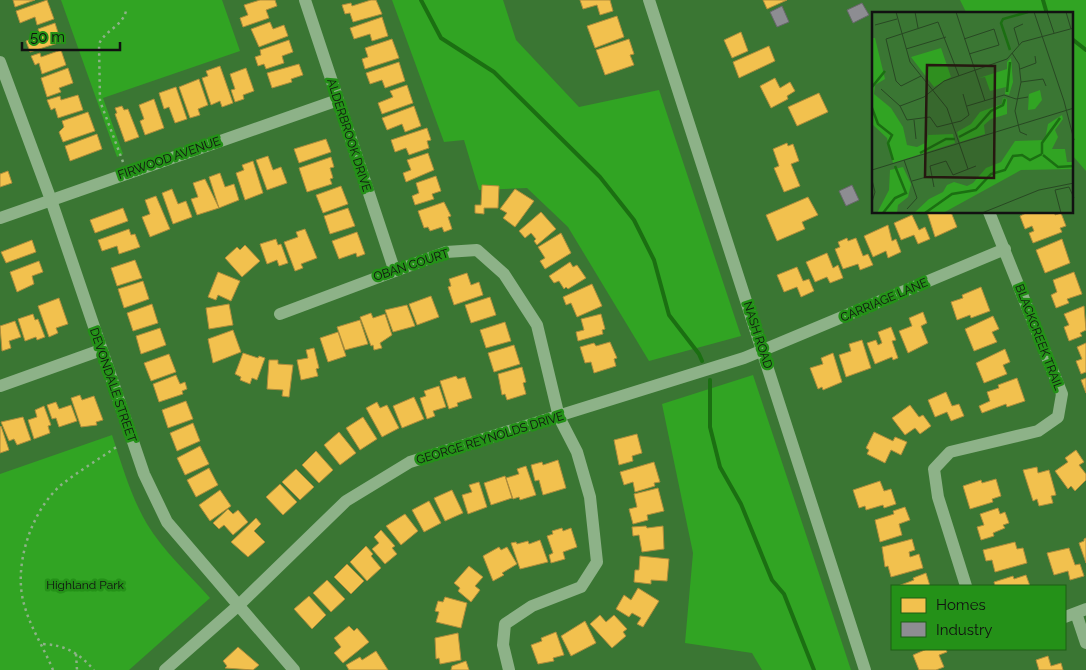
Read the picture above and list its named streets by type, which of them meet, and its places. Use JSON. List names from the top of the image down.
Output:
{
  "streets": {
    "street": [
      "ALDERBROOK DRIVE",
      "FIRWOOD AVENUE",
      "OBAN COURT",
      "CARRIAGE LANE",
      "NASH ROAD",
      "BLACKCREEK TRAIL",
      "DEVONDALE STREET",
      "GEORGE REYNOLDS DRIVE"
    ]
  },
  "crossings": [
    ["ALDERBROOK DRIVE", "FIRWOOD AVENUE"],
    ["ALDERBROOK DRIVE", "OBAN COURT"],
    ["FIRWOOD AVENUE", "DEVONDALE STREET"],
    ["OBAN COURT", "GEORGE REYNOLDS DRIVE"],
    ["CARRIAGE LANE", "NASH ROAD"],
    ["CARRIAGE LANE", "BLACKCREEK TRAIL"],
    ["CARRIAGE LANE", "GEORGE REYNOLDS DRIVE"],
    ["NASH ROAD", "GEORGE REYNOLDS DRIVE"],
    ["DEVONDALE STREET", "GEORGE REYNOLDS DRIVE"]
  ],
  "parks": ["Highland Park"],
  "legend": ["Homes", "Industry"],
  "scale_bar": "50 m"
}
